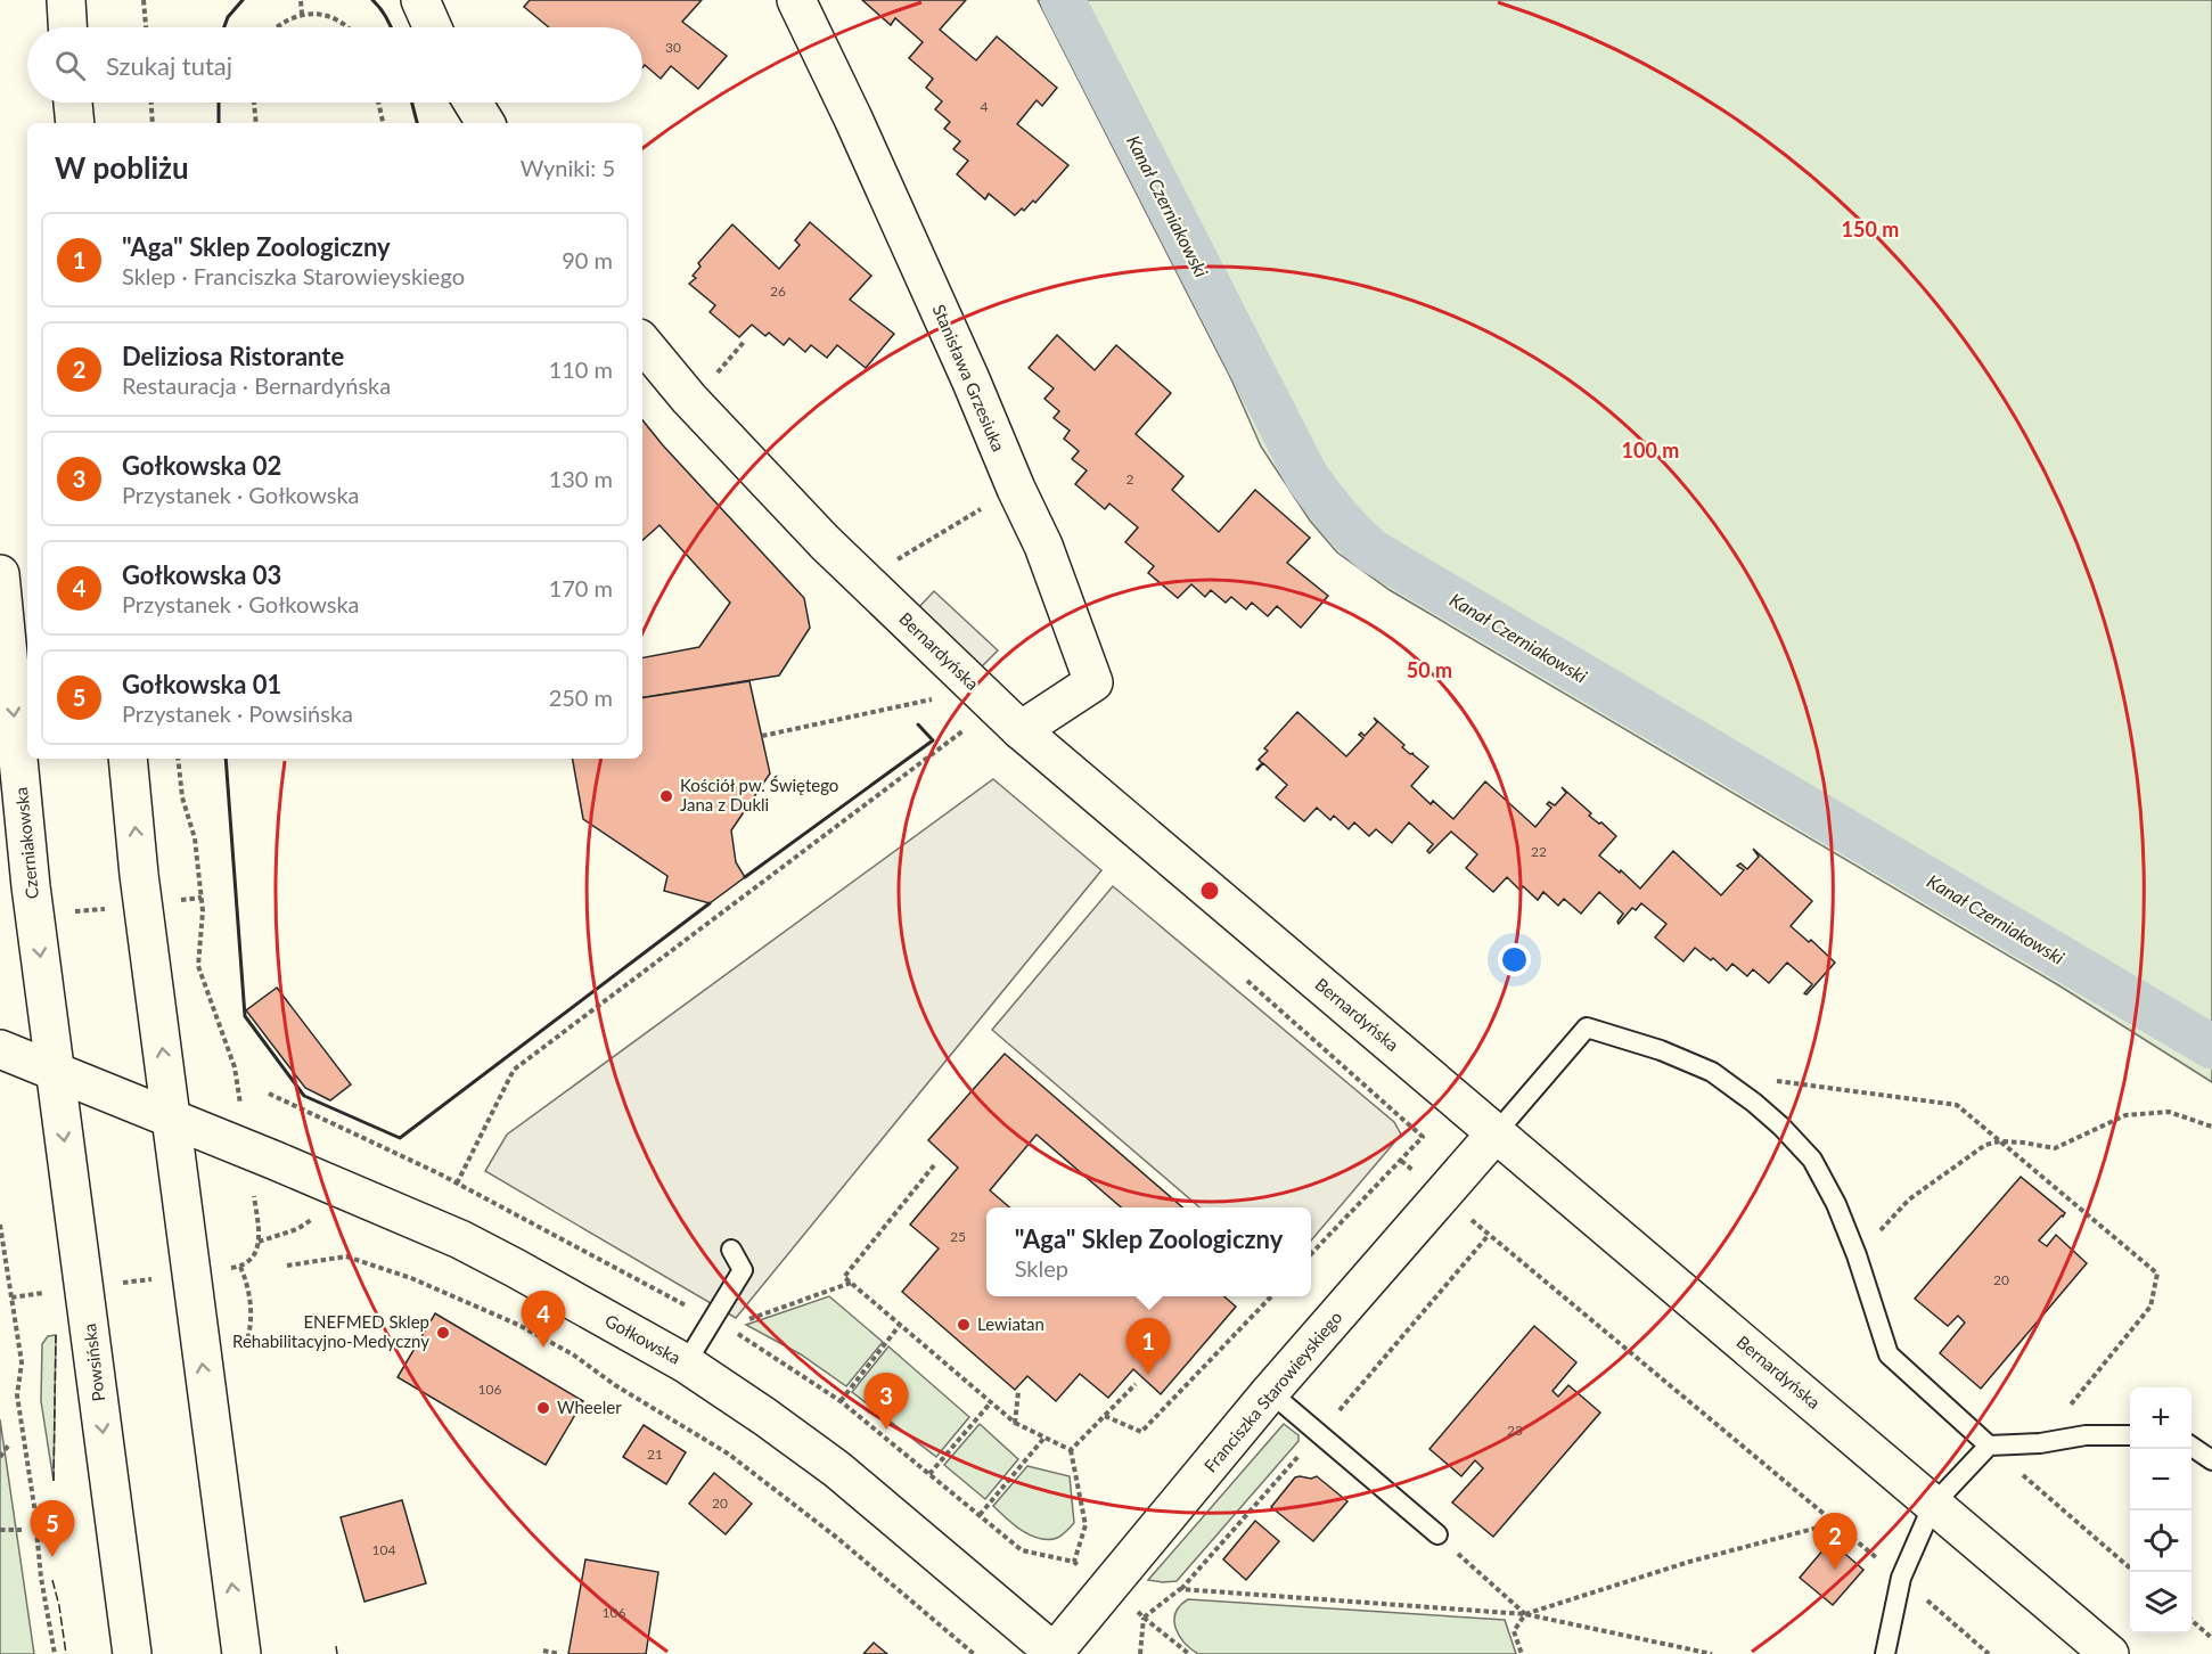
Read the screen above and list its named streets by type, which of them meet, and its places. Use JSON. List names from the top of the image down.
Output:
{
  "streets": {
    "street": [
      "Stanisława Grzesiuka",
      "Bernardyńska",
      "Czerniakowska",
      "Gołkowska",
      "Powsińska",
      "Franciszka Starowieyskiego"
    ]
  },
  "crossings": [
    ["Stanisława Grzesiuka", "Bernardyńska"],
    ["Bernardyńska", "Franciszka Starowieyskiego"],
    ["Czerniakowska", "Gołkowska"],
    ["Czerniakowska", "Powsińska"],
    ["Gołkowska", "Powsińska"],
    ["Gołkowska", "Franciszka Starowieyskiego"]
  ],
  "water": ["Kanał Czerniakowski"],
  "places": [
    "Kościół pw. Świętego Jana z Dukli",
    "Lewiatan",
    "ENEFMED Sklep Rehabilitacyjno-Medyczny",
    "Wheeler"
  ],
  "house_numbers": [
    "30",
    "4",
    "26",
    "2",
    "22",
    "25",
    "20",
    "106",
    "23",
    "21",
    "20",
    "104",
    "106"
  ],
  "page": {
    "search": "Szukaj tutaj",
    "heading": ["W pobliżu", "Wyniki: 5"],
    "list": [
      {
        "mark": "1",
        "name": "\"Aga\" Sklep Zoologiczny",
        "note": "Sklep · Franciszka Starowieyskiego",
        "value": "90 m"
      },
      {
        "mark": "2",
        "name": "Deliziosa Ristorante",
        "note": "Restauracja · Bernardyńska",
        "value": "110 m"
      },
      {
        "mark": "3",
        "name": "Gołkowska 02",
        "note": "Przystanek · Gołkowska",
        "value": "130 m"
      },
      {
        "mark": "4",
        "name": "Gołkowska 03",
        "note": "Przystanek · Gołkowska",
        "value": "170 m"
      },
      {
        "mark": "5",
        "name": "Gołkowska 01",
        "note": "Przystanek · Powsińska",
        "value": "250 m"
      }
    ],
    "popup": ["\"Aga\" Sklep Zoologiczny", "Sklep"],
    "pins": [
      "4",
      "1",
      "3",
      "5",
      "2"
    ],
    "map_buttons": ["+", "−"]
  },
  "rings": ["150 m", "100 m", "50 m"]
}
